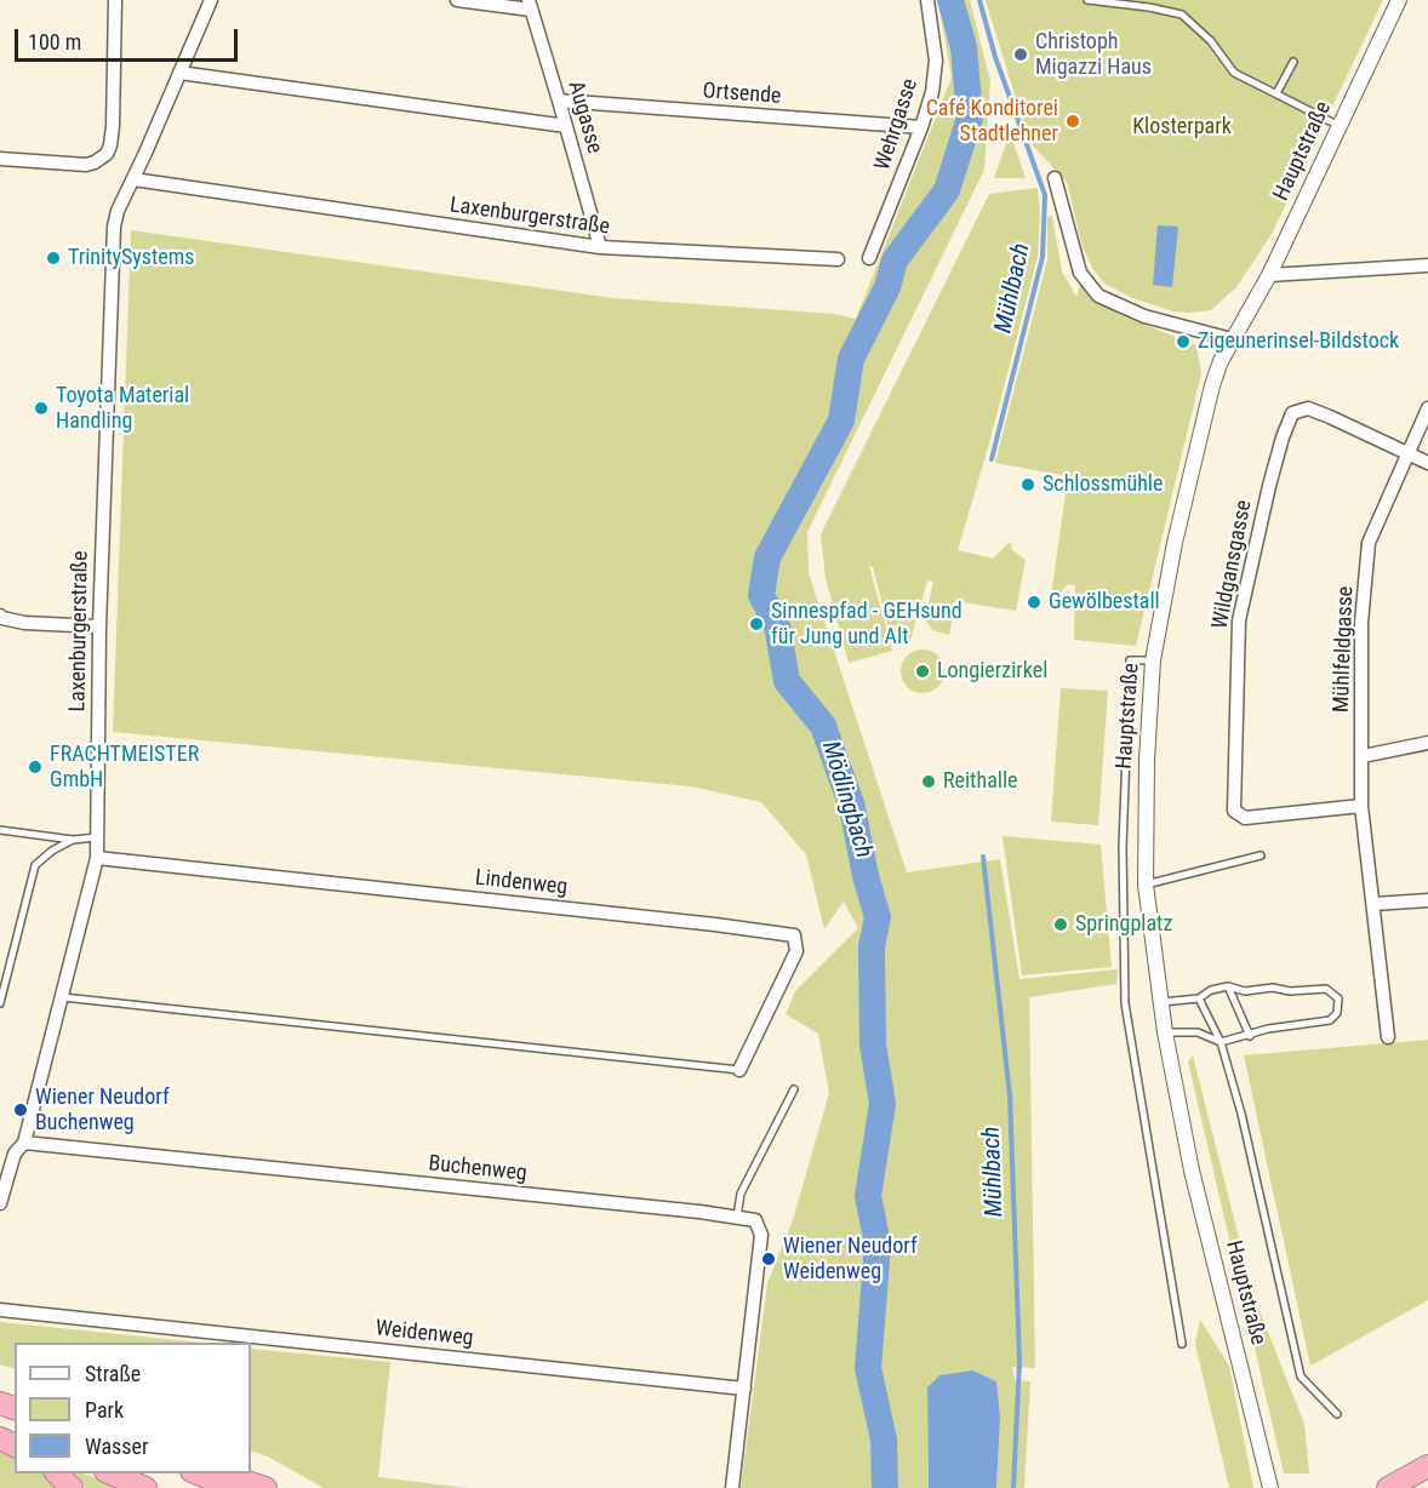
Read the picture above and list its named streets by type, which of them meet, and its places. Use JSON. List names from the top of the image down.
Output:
{
  "streets": {
    "street": [
      "Ortsende",
      "Augasse",
      "Wehrgasse",
      "Hauptstraße",
      "Laxenburgerstraße",
      "Wildgansgasse",
      "Mühlfeldgasse",
      "Lindenweg",
      "Buchenweg",
      "Weidenweg"
    ]
  },
  "crossings": [
    ["Ortsende", "Augasse"],
    ["Ortsende", "Wehrgasse"],
    ["Augasse", "Laxenburgerstraße"],
    ["Laxenburgerstraße", "Lindenweg"],
    ["Laxenburgerstraße", "Buchenweg"],
    ["Wildgansgasse", "Mühlfeldgasse"]
  ],
  "water": ["Mühlbach", "Mödlingbach"],
  "parks": ["Klosterpark"],
  "places": [
    "Christoph Migazzi Haus",
    "Café Konditorei Stadtlehner",
    "TrinitySystems",
    "Zigeunerinsel-Bildstock",
    "Toyota Material Handling",
    "Schlossmühle",
    "Gewölbestall",
    "Sinnespfad - GEHsund für Jung und Alt",
    "Longierzirkel",
    "FRACHTMEISTER GmbH",
    "Reithalle",
    "Springplatz",
    "Wiener Neudorf Buchenweg",
    "Wiener Neudorf Weidenweg"
  ],
  "legend": ["Straße", "Park", "Wasser"],
  "scale_bar": "100 m"
}
